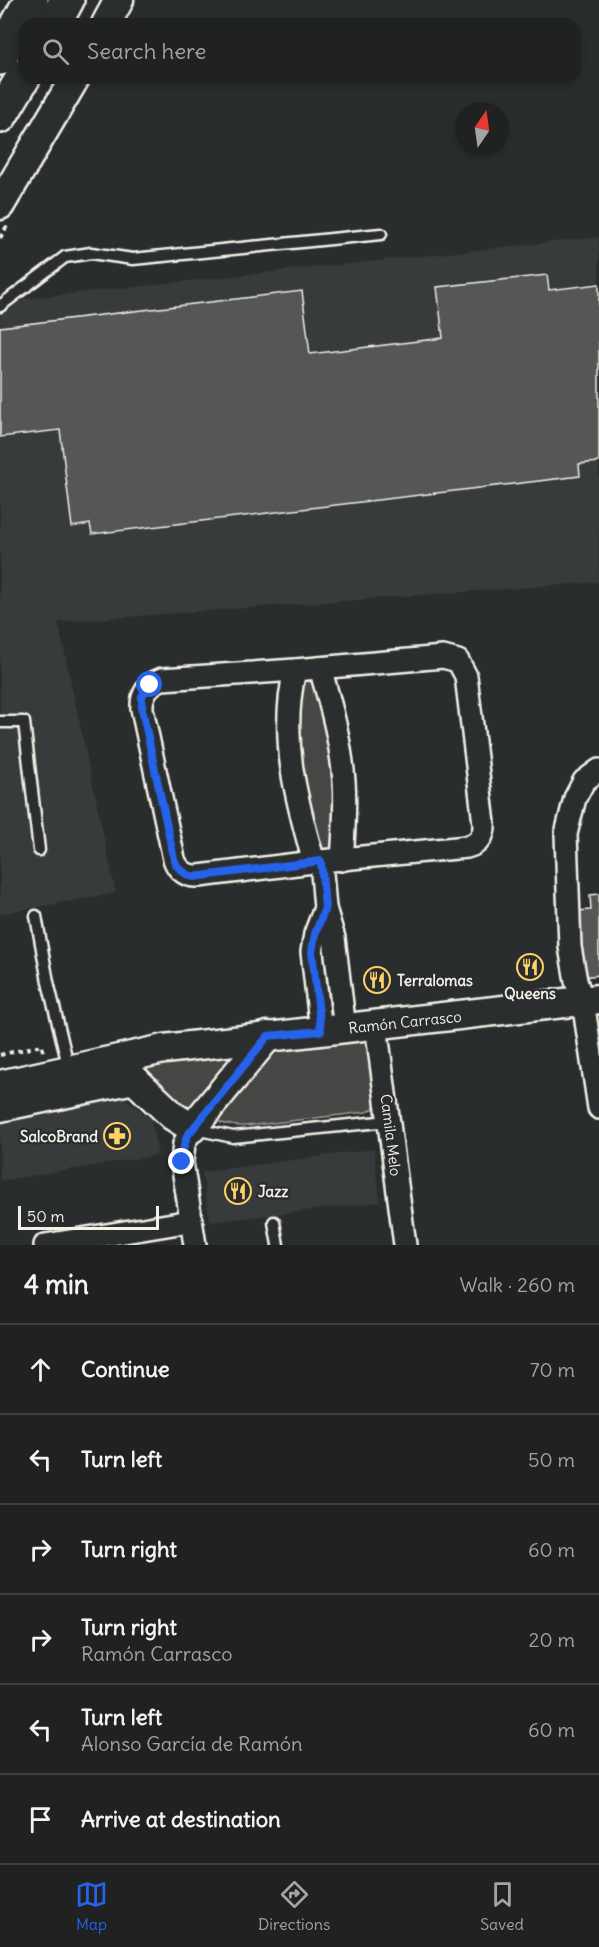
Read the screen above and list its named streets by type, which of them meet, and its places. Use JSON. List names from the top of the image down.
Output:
{
  "streets": {
    "main road": ["Ramón Carrasco"],
    "street": ["Camila Melo"]
  },
  "crossings": [
    ["Ramón Carrasco", "Camila Melo"]
  ],
  "places": {
    "restaurant": ["Queens", "Terralomas", "Jazz"],
    "pharmacy": ["SalcoBrand"]
  },
  "scale_bar": "50 m",
  "north": "top",
  "page": {
    "search": "Search here",
    "scale": "50 m",
    "heading": ["4 min", "Walk · 260 m"],
    "list": [
      ["Continue", "70 m"],
      ["Turn left", "50 m"],
      ["Turn right", "60 m"],
      ["Turn right", "Ramón Carrasco", "20 m"],
      ["Turn left", "Alonso García de Ramón", "60 m"],
      "Arrive at destination"
    ],
    "nav": ["Map", "Directions", "Saved"]
  }
}
